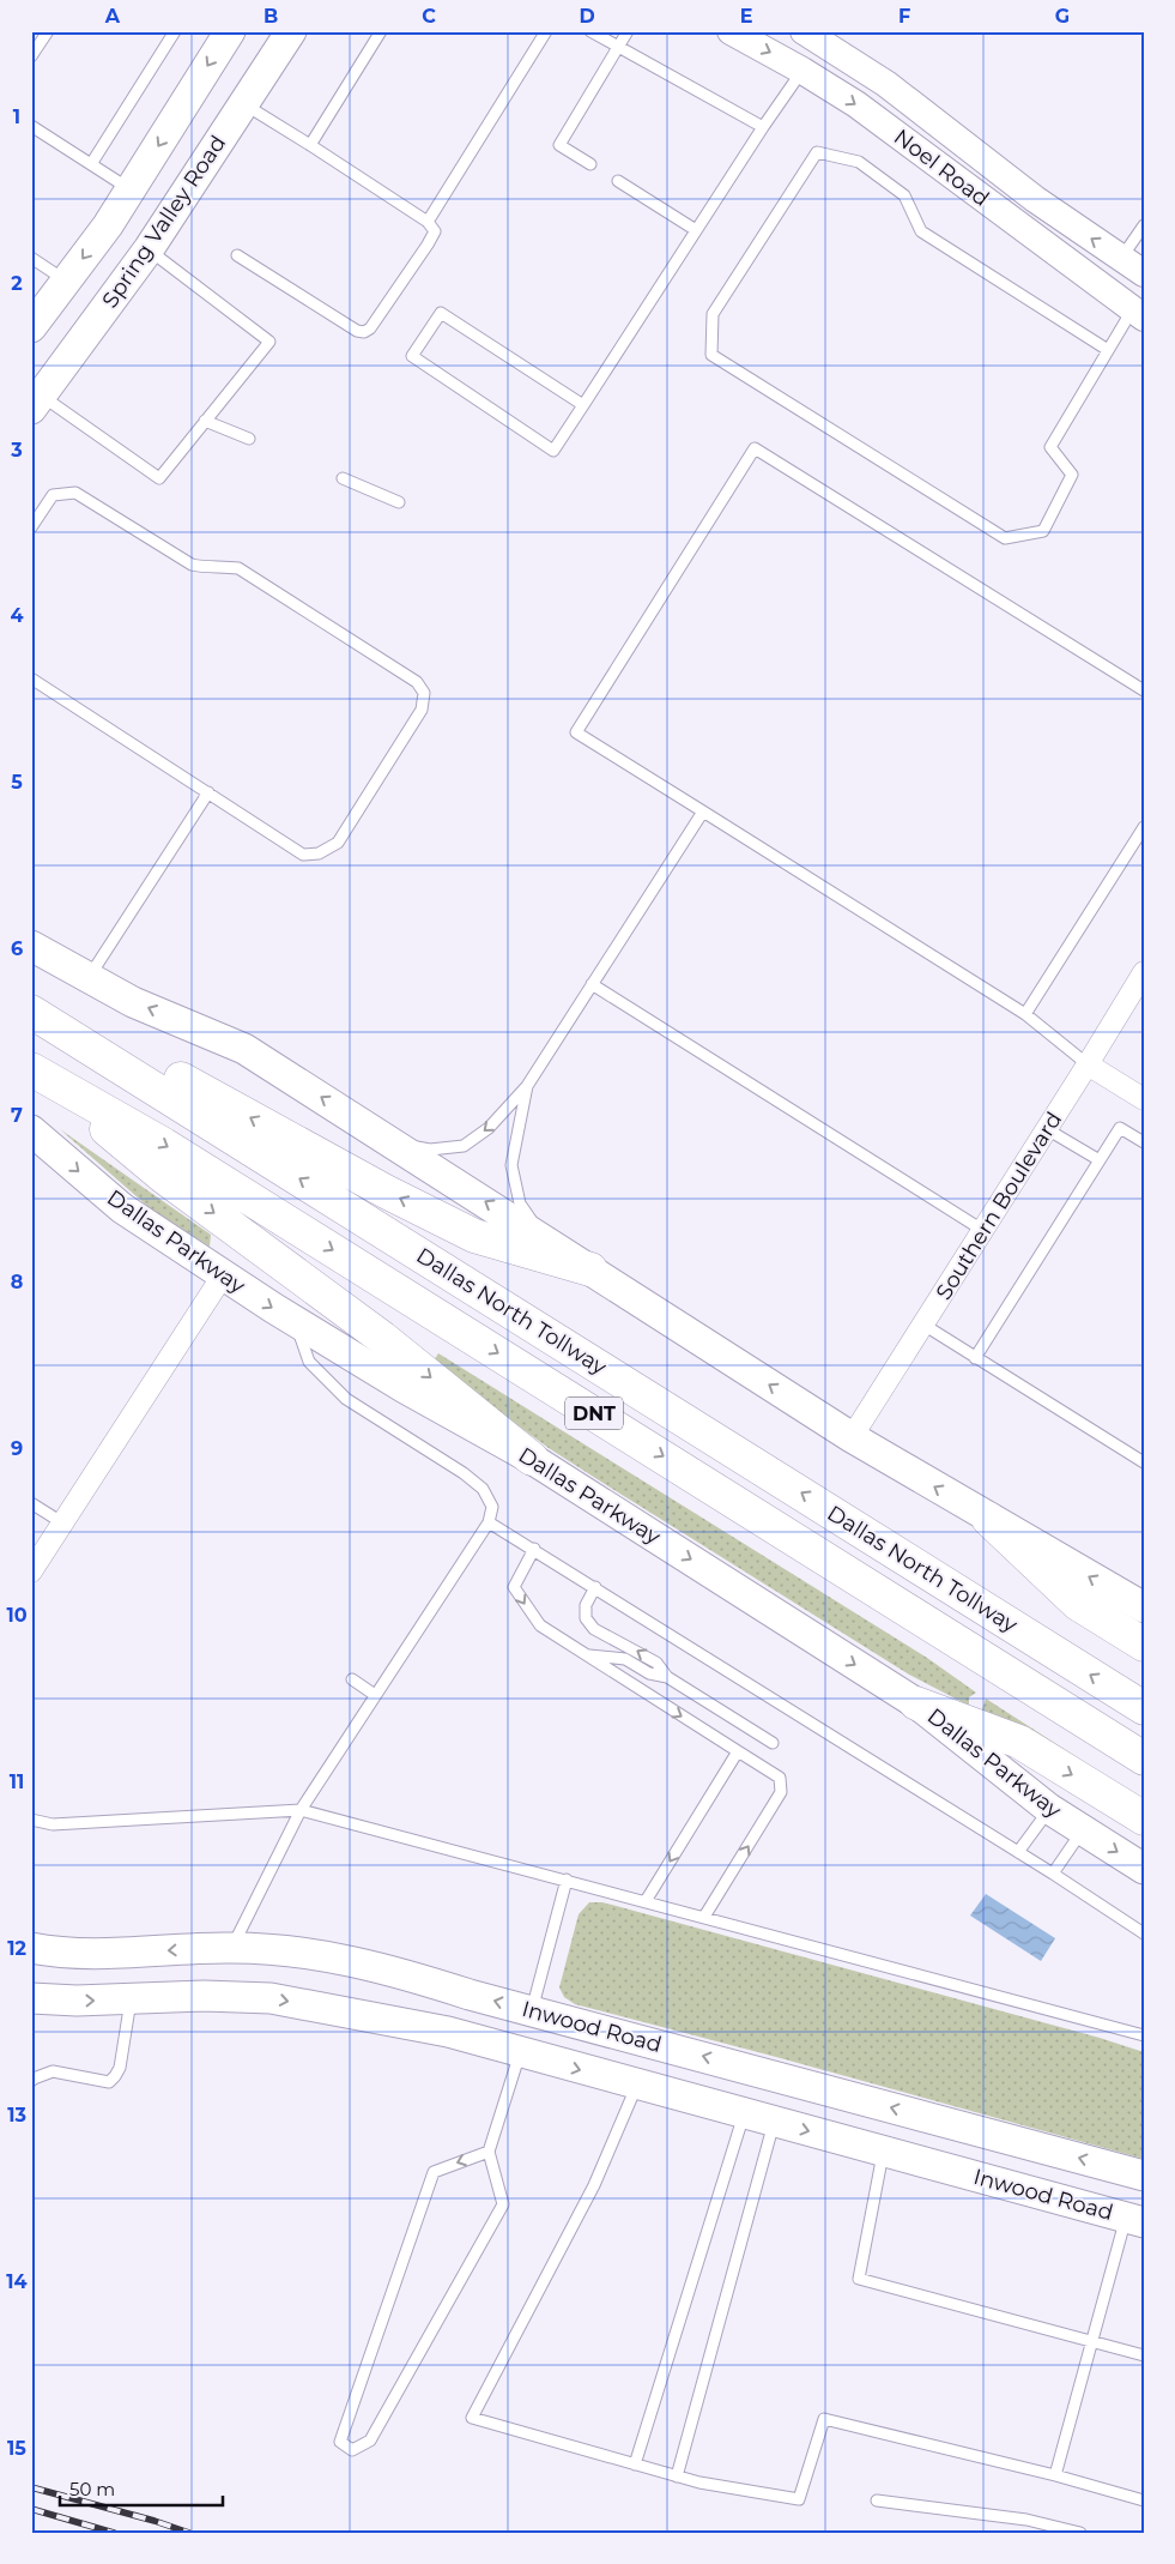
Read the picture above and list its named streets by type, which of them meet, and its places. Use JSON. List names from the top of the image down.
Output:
{
  "streets": {
    "highway": ["Dallas North Tollway", "DNT"],
    "main road": ["Spring Valley Road", "Dallas Parkway", "Inwood Road"],
    "street": ["Noel Road", "Southern Boulevard"]
  },
  "scale_bar": "50 m",
  "grid": {
    "columns": [
      "A",
      "B",
      "C",
      "D",
      "E",
      "F",
      "G"
    ],
    "rows": [
      "1",
      "2",
      "3",
      "4",
      "5",
      "6",
      "7",
      "8",
      "9",
      "10",
      "11",
      "12",
      "13",
      "14",
      "15"
    ]
  }
}
